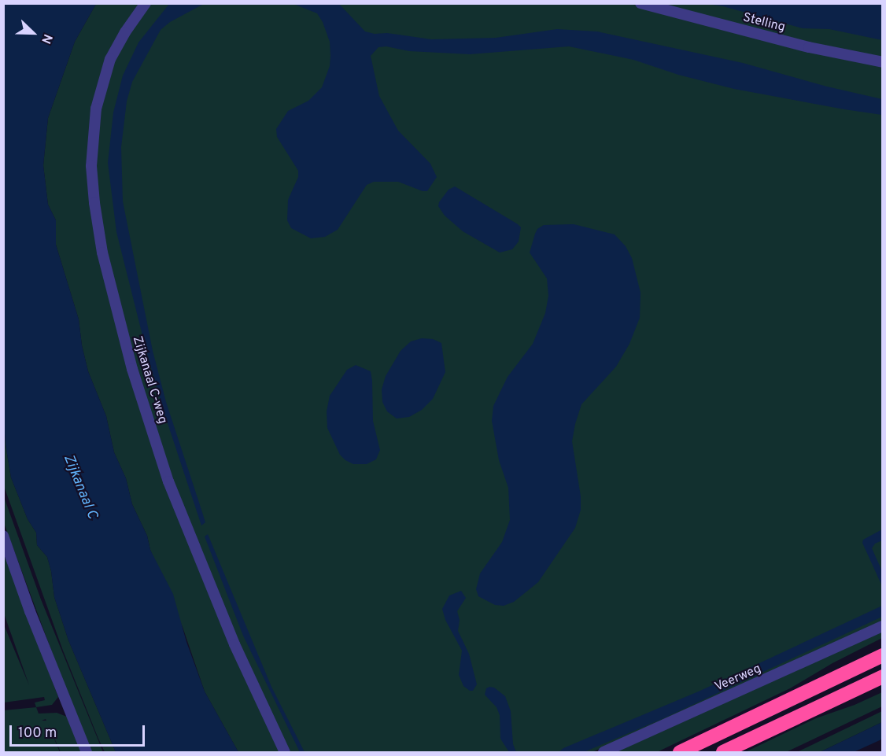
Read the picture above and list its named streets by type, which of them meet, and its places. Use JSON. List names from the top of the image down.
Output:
{
  "streets": {
    "street": ["Stelling", "Zijkanaal C-weg", "Veerweg"]
  },
  "water": ["Zijkanaal C"],
  "scale_bar": "100 m",
  "north": "bottom right"
}
